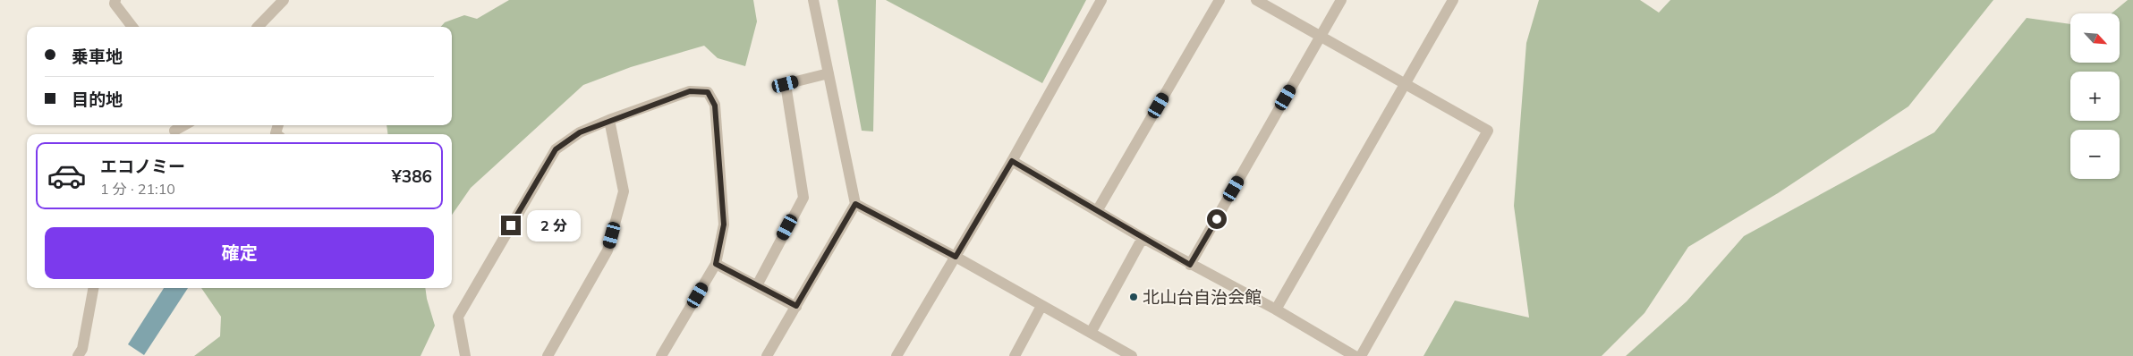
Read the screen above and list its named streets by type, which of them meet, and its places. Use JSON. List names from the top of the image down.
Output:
{
  "places": ["北山台自治会館"],
  "north": "bottom right",
  "page": {
    "map_buttons": ["+", "−"],
    "banner": ["乗車地", "目的地"],
    "list": [
      {
        "name": "エコノミー",
        "note": "1 分 · 21:10",
        "value": "¥386"
      }
    ],
    "bubble": "2 分",
    "buttons": "確定"
  }
}
